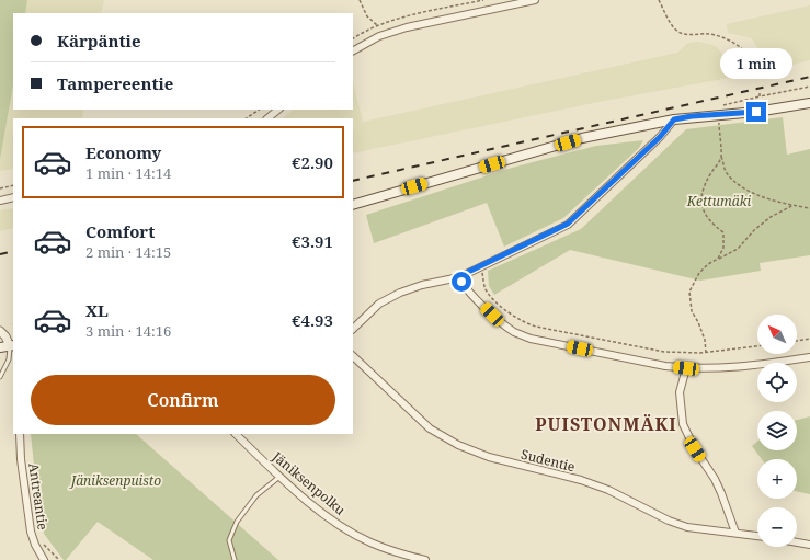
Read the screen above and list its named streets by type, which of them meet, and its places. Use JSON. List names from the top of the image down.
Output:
{
  "streets": {
    "street": ["Sudentie", "Jäniksenpolku", "Antreantie"]
  },
  "districts": ["PUISTONMÄKI"],
  "parks": ["Kettumäki", "Jäniksenpuisto"],
  "north": "top left",
  "page": {
    "banner": ["Kärpäntie", "Tampereentie"],
    "bubble": "1 min",
    "list": [
      {
        "name": "Economy",
        "note": "1 min · 14:14",
        "value": "€2.90"
      },
      {
        "name": "Comfort",
        "note": "2 min · 14:15",
        "value": "€3.91"
      },
      {
        "name": "XL",
        "note": "3 min · 14:16",
        "value": "€4.93"
      }
    ],
    "map_buttons": ["+", "−"],
    "buttons": "Confirm"
  }
}
